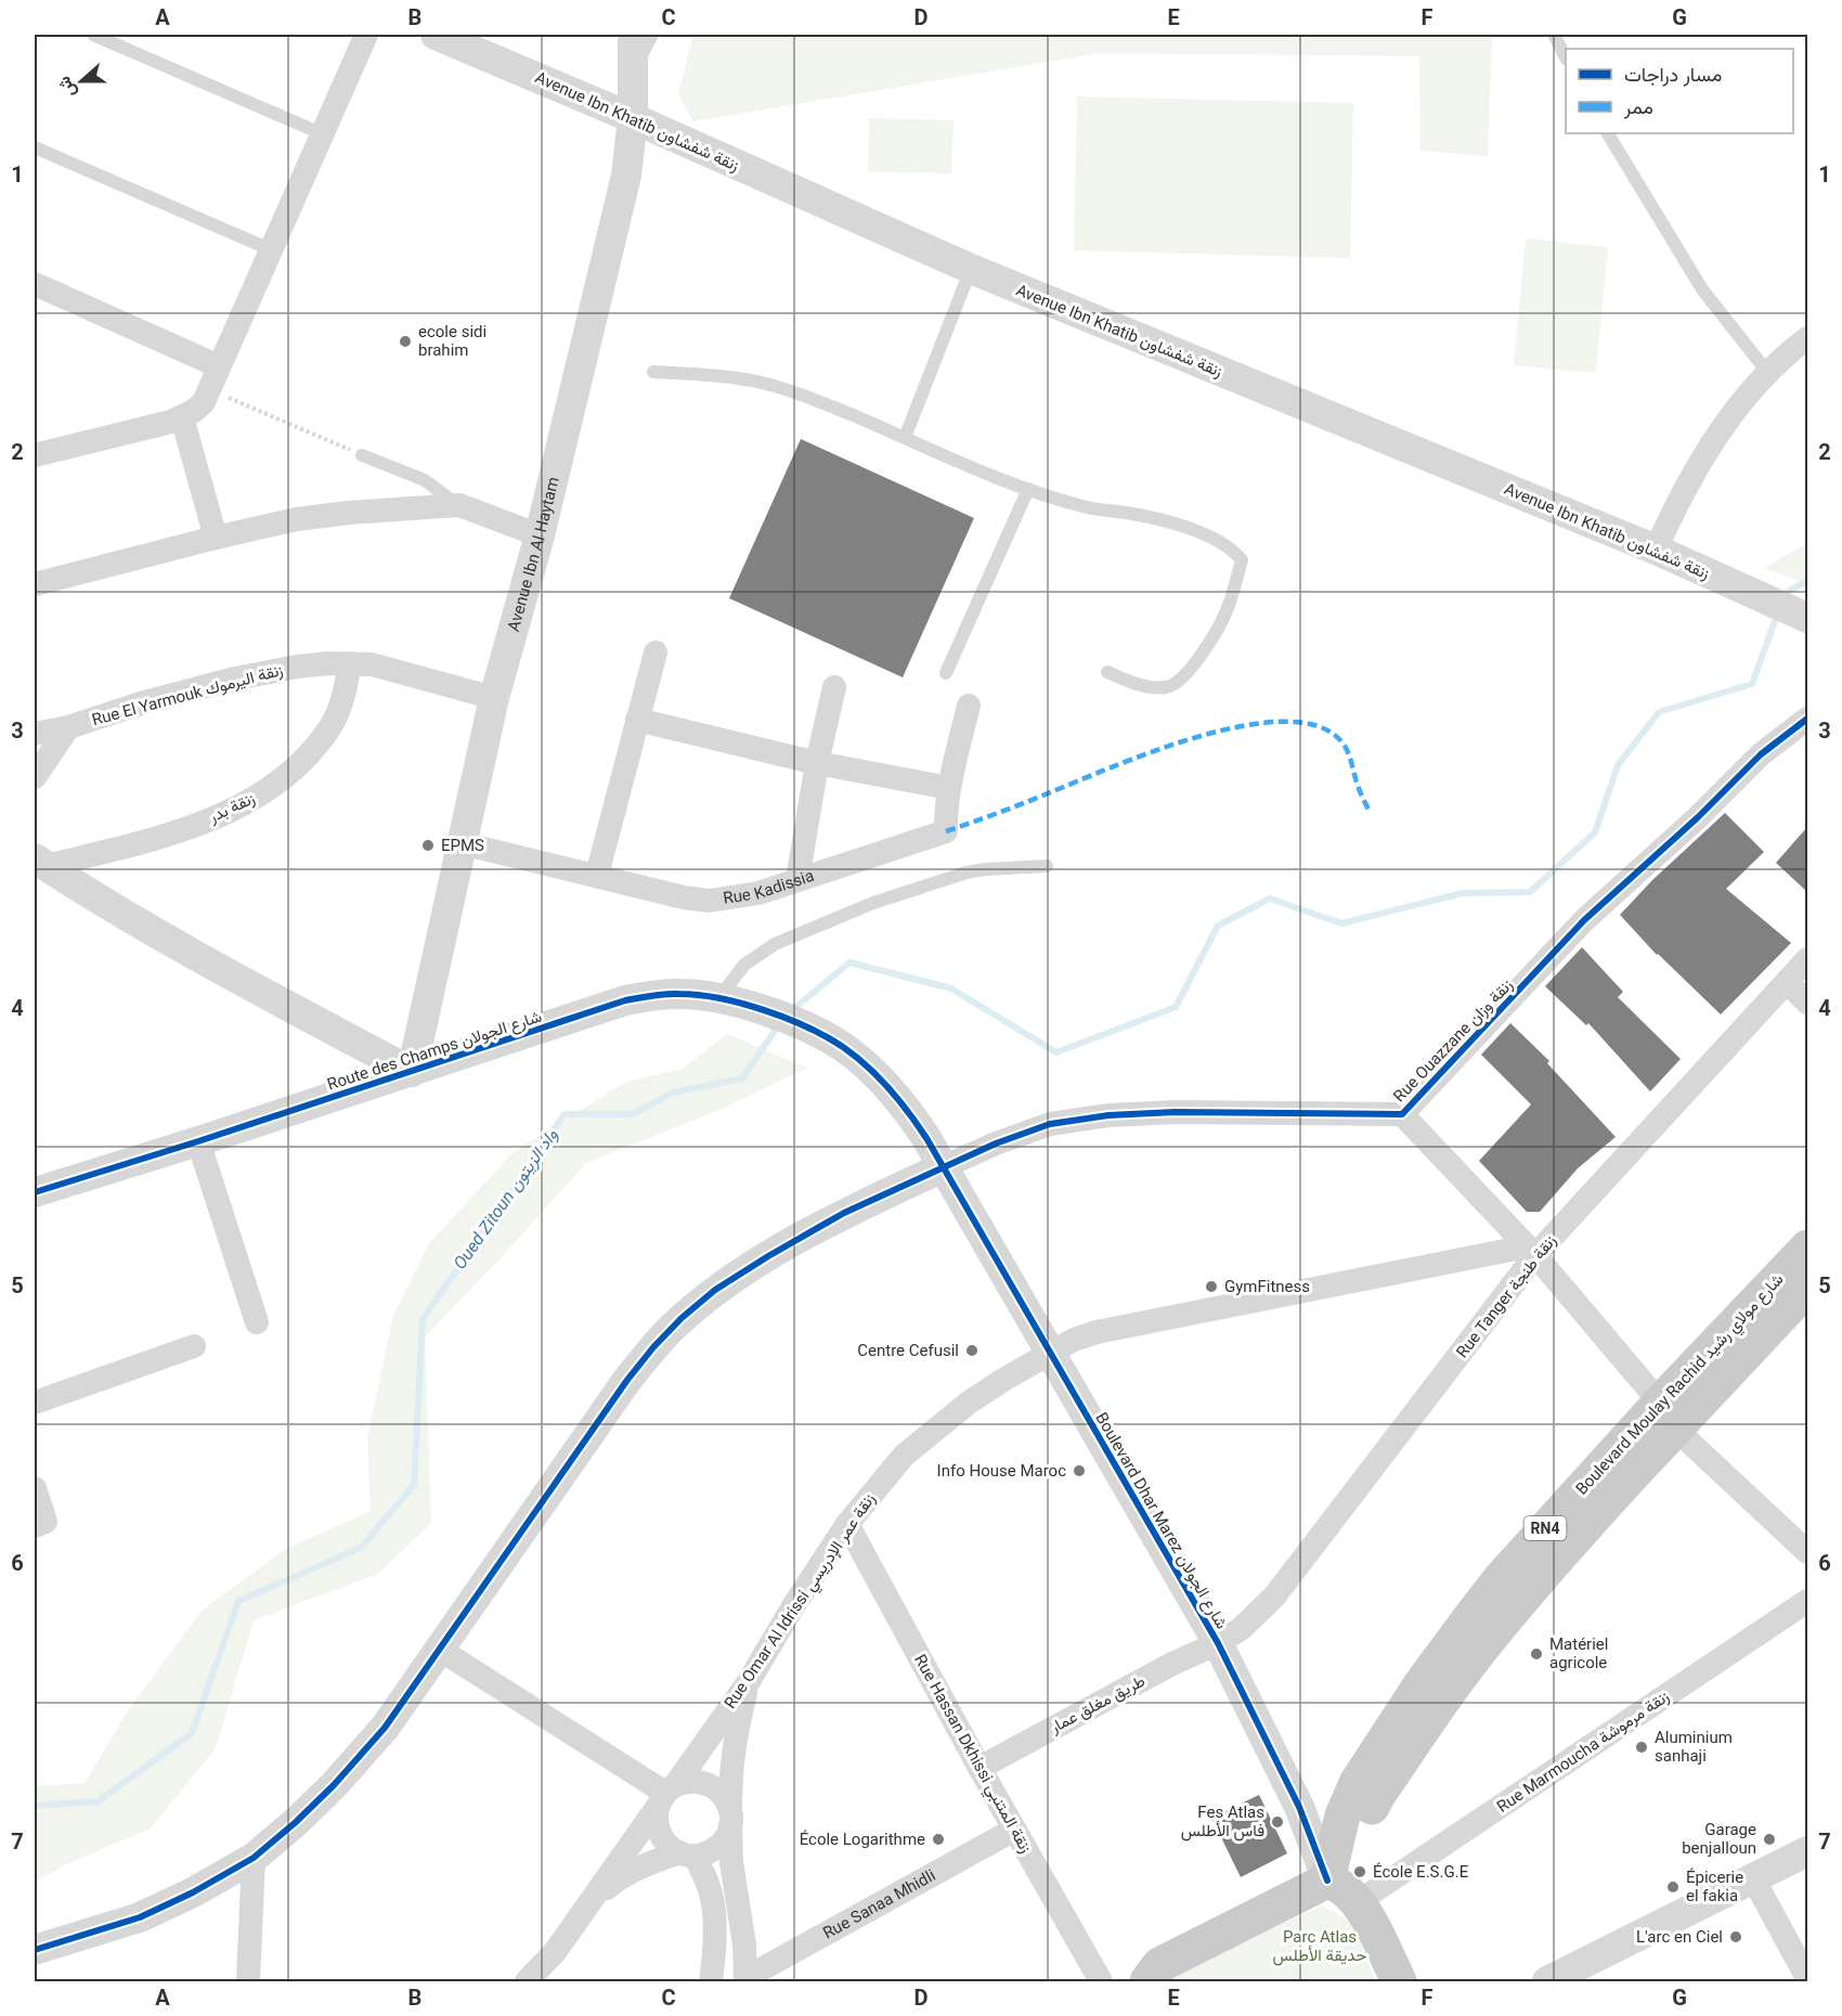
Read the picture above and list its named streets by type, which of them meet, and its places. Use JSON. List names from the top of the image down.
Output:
{
  "streets": {
    "main road": ["Boulevard Moulay Rachid شارع مولاي رشيد", "RN4"],
    "street": [
      "Avenue Ibn Khatib زنقة شفشاون",
      "Avenue Ibn Al Haytam",
      "Rue El Yarmouk زنقة اليرموك",
      "زنقة بدر",
      "Rue Kadissia",
      "Rue Ouazzane زنقة وزان",
      "Route des Champs شارع الجولان",
      "Rue Tanger زنقة طنجة",
      "Boulevard Dhar Marez شارع الجولان",
      "Rue Omar Al Idrissi زنقة عمر الإدريسي",
      "طريق مغلق عمار",
      "Rue Marmoucha زنقة مرموشة",
      "Rue Hassan Dkhissi زنقة المتنبي",
      "Rue Sanaa Mhidli"
    ]
  },
  "crossings": [
    ["Avenue Ibn Khatib زنقة شفشاون", "Avenue Ibn Al Haytam"],
    ["Avenue Ibn Al Haytam", "Rue El Yarmouk زنقة اليرموك"],
    ["Avenue Ibn Al Haytam", "Rue Kadissia"],
    ["Avenue Ibn Al Haytam", "Route des Champs شارع الجولان"],
    ["Rue El Yarmouk زنقة اليرموك", "زنقة بدر"],
    ["Rue Ouazzane زنقة وزان", "Route des Champs شارع الجولان"],
    ["Rue Ouazzane زنقة وزان", "Boulevard Dhar Marez شارع الجولان"],
    ["Route des Champs شارع الجولان", "Boulevard Dhar Marez شارع الجولان"],
    ["Rue Tanger زنقة طنجة", "Boulevard Dhar Marez شارع الجولان"],
    ["Rue Tanger زنقة طنجة", "Rue Omar Al Idrissi زنقة عمر الإدريسي"],
    ["Rue Tanger زنقة طنجة", "طريق مغلق عمار"],
    ["Boulevard Moulay Rachid شارع مولاي رشيد", "Boulevard Dhar Marez شارع الجولان"],
    ["Boulevard Moulay Rachid شارع مولاي رشيد", "Rue Marmoucha زنقة مرموشة"],
    ["Boulevard Dhar Marez شارع الجولان", "Rue Omar Al Idrissi زنقة عمر الإدريسي"],
    ["Boulevard Dhar Marez شارع الجولان", "طريق مغلق عمار"],
    ["Boulevard Dhar Marez شارع الجولان", "Rue Marmoucha زنقة مرموشة"],
    ["Rue Omar Al Idrissi زنقة عمر الإدريسي", "Rue Hassan Dkhissi زنقة المتنبي"],
    ["طريق مغلق عمار", "Rue Hassan Dkhissi زنقة المتنبي"],
    ["Rue Hassan Dkhissi زنقة المتنبي", "Rue Sanaa Mhidli"]
  ],
  "water": ["Oued Zitoun واد الزيتون"],
  "parks": ["Parc Atlas حديقة الأطلس"],
  "places": [
    "ecole sidi brahim",
    "EPMS",
    "GymFitness",
    "Centre Cefusil",
    "Info House Maroc",
    "Matériel agricole",
    "Aluminium sanhaji",
    "Fes Atlas فاس الأطلس",
    "École Logarithme",
    "Garage benjalloun",
    "École E.S.G.E",
    "Épicerie el fakia",
    "L'arc en Ciel"
  ],
  "legend": ["مسار دراجات", "ممر"],
  "north": "left",
  "grid": {
    "columns": [
      "A",
      "B",
      "C",
      "D",
      "E",
      "F",
      "G"
    ],
    "rows": [
      "1",
      "2",
      "3",
      "4",
      "5",
      "6",
      "7"
    ]
  }
}
